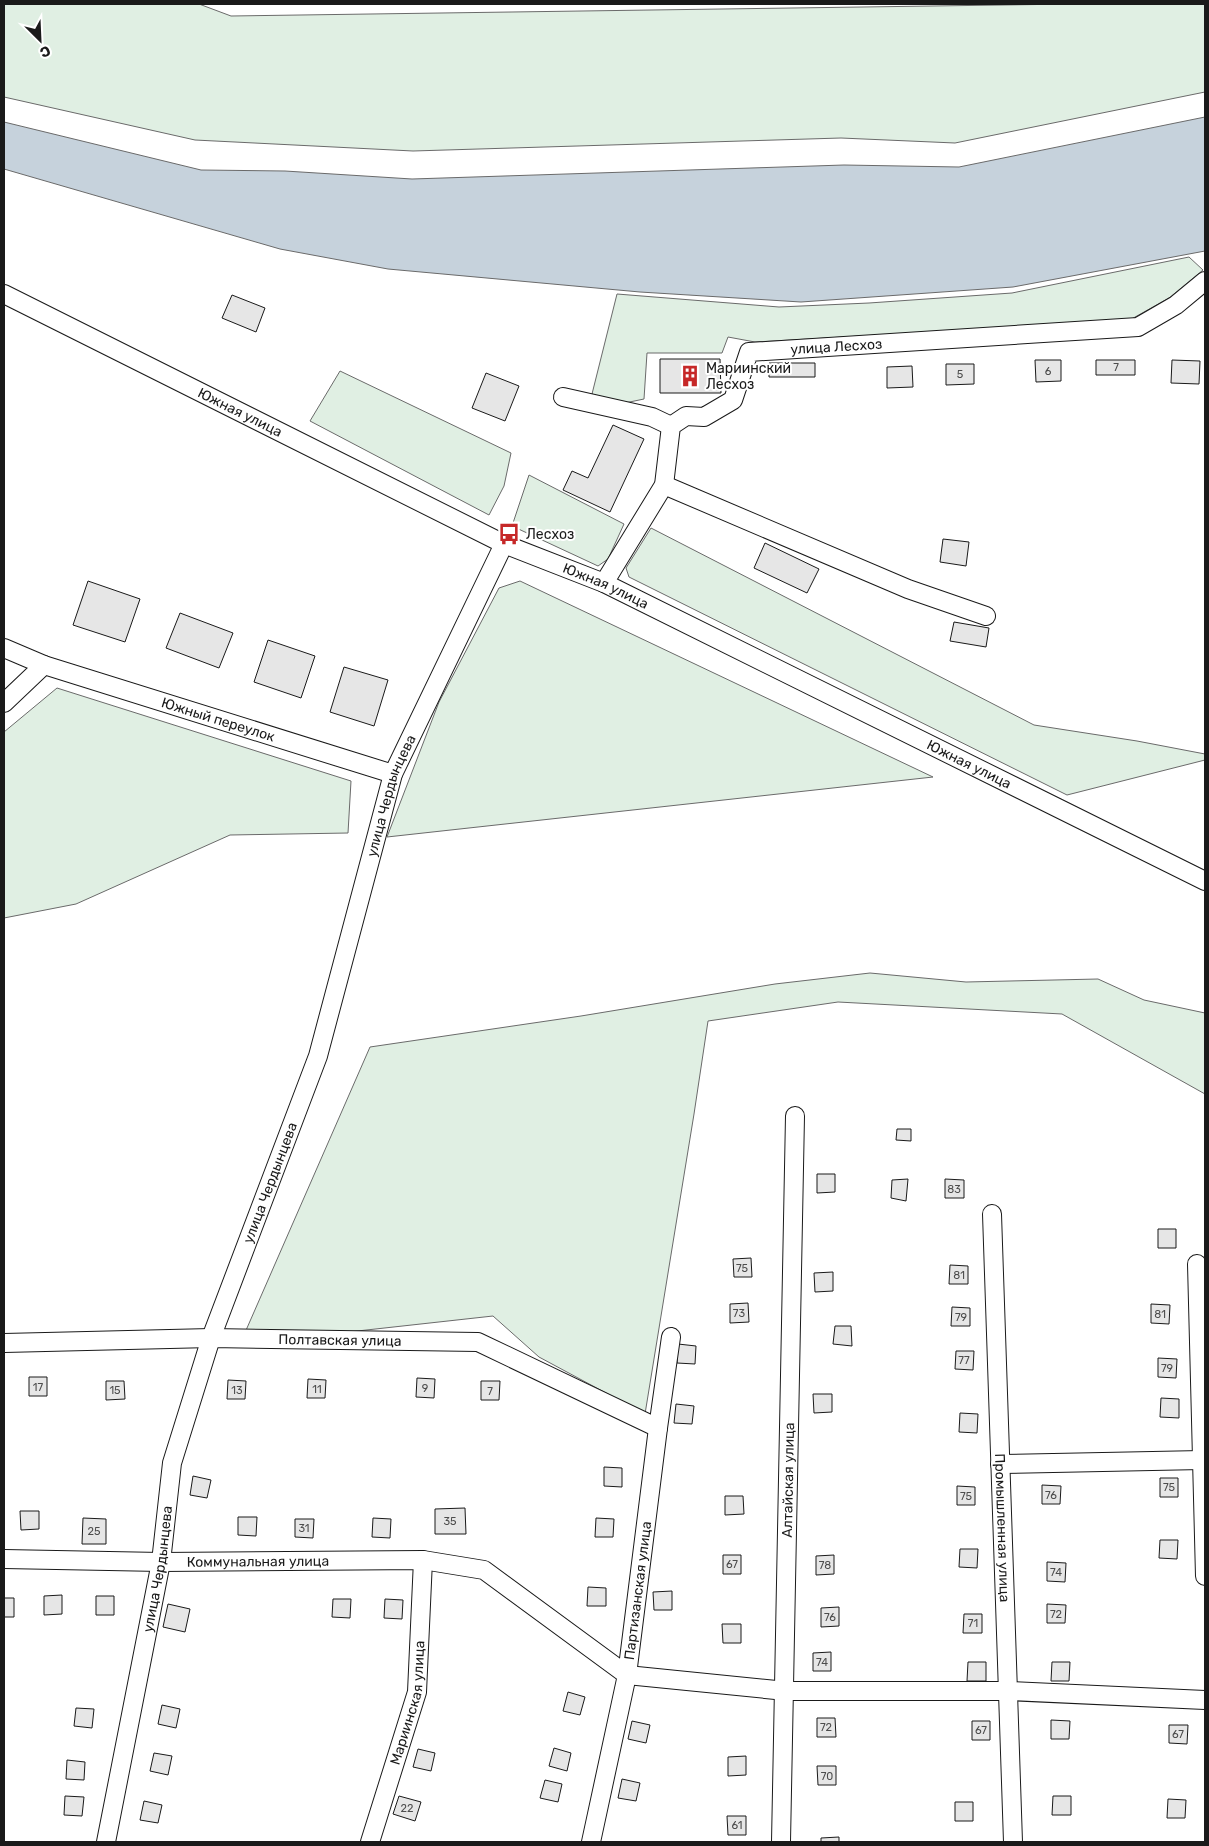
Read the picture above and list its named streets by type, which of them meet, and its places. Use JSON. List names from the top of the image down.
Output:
{
  "streets": {
    "street": [
      "улица Лесхоз",
      "Южная улица",
      "Южный переулок",
      "улица Чердынцева",
      "Полтавская улица",
      "Алтайская улица",
      "Промышленная улица",
      "Коммунальная улица",
      "Партизанская улица",
      "Мариинская улица"
    ]
  },
  "crossings": [
    ["Южная улица", "улица Чердынцева"],
    ["Южный переулок", "улица Чердынцева"],
    ["улица Чердынцева", "Полтавская улица"],
    ["улица Чердынцева", "Коммунальная улица"],
    ["Полтавская улица", "Партизанская улица"],
    ["Коммунальная улица", "Партизанская улица"],
    ["Коммунальная улица", "Мариинская улица"]
  ],
  "places": {
    "building": ["Мариинский Лесхоз"],
    "bus stop": ["Лесхоз"]
  },
  "house_numbers": [
    "7",
    "6",
    "5",
    "83",
    "75",
    "81",
    "73",
    "81",
    "79",
    "77",
    "79",
    "17",
    "9",
    "11",
    "15",
    "13",
    "7",
    "75",
    "76",
    "75",
    "35",
    "31",
    "25",
    "67",
    "78",
    "74",
    "72",
    "76",
    "71",
    "74",
    "72",
    "67",
    "67",
    "70",
    "22",
    "61"
  ],
  "north": "bottom right"
}
